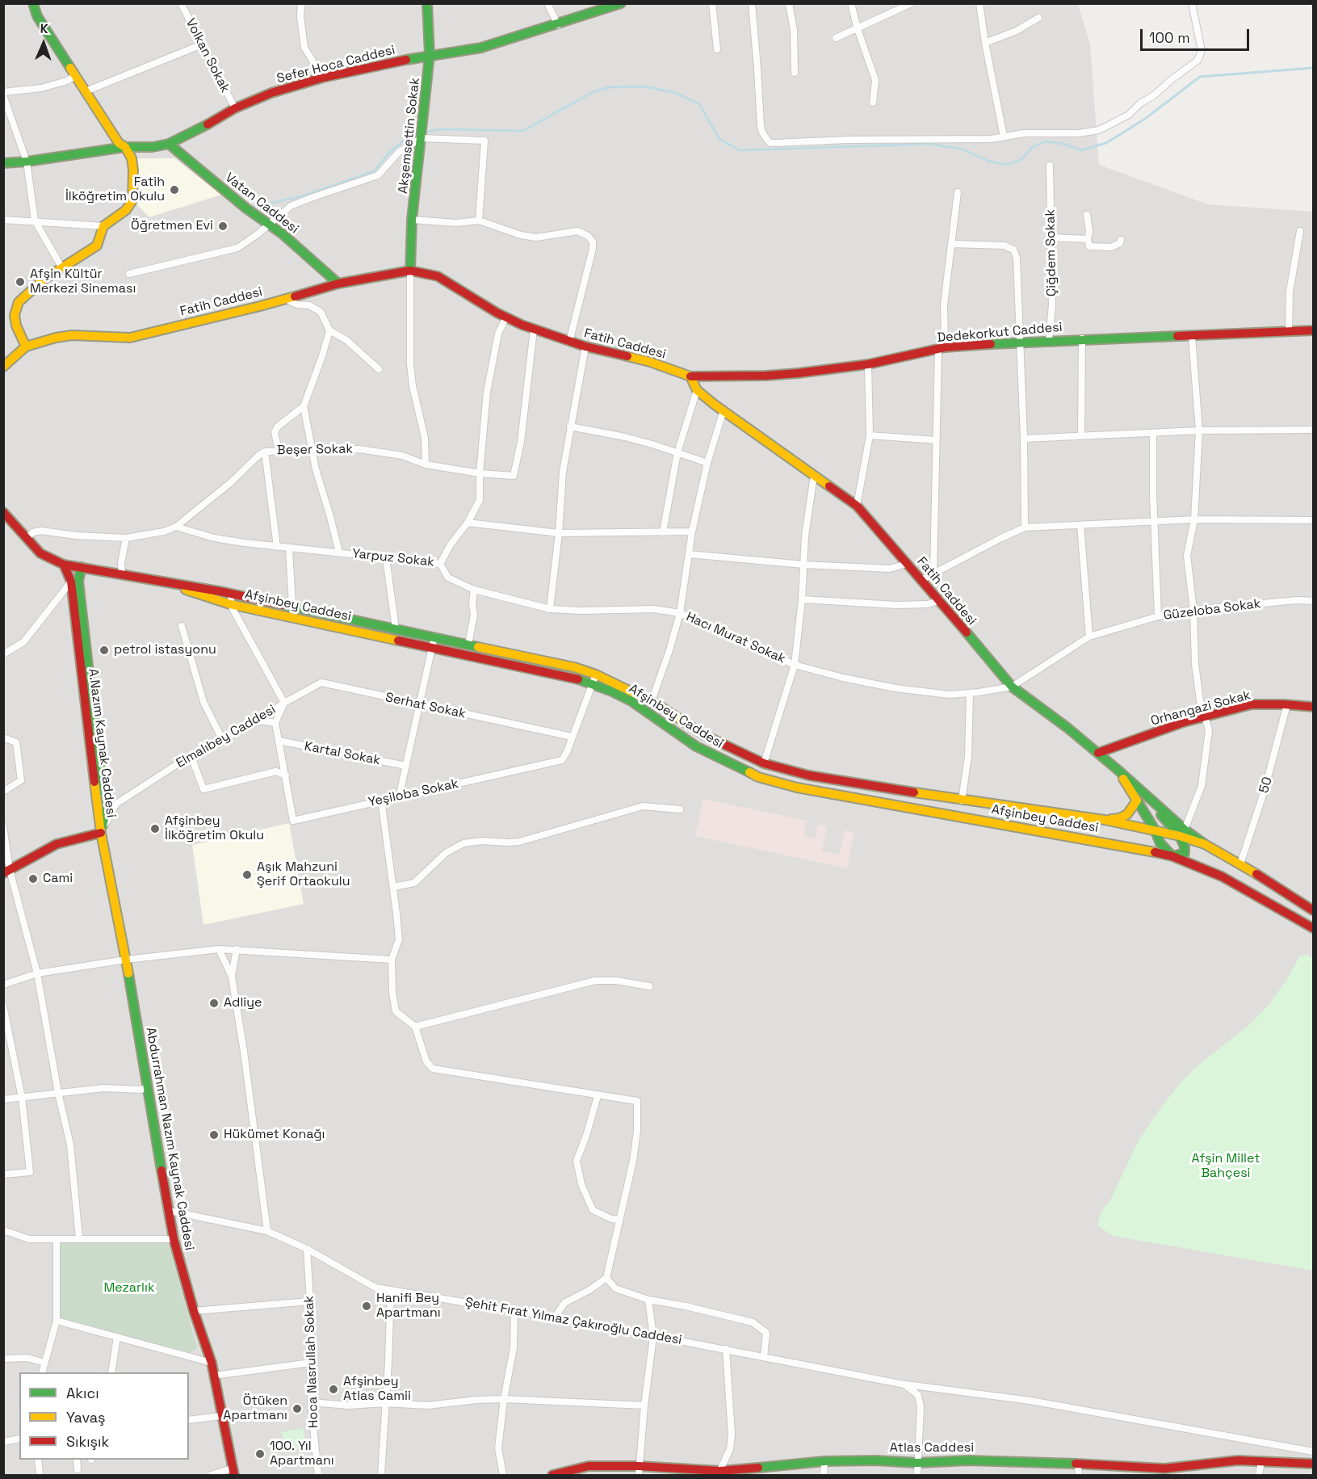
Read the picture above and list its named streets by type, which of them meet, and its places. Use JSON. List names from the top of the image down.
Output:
{
  "streets": {
    "street": [
      "Volkan Sokak",
      "Sefer Hoca Caddesi",
      "Akşemsettin Sokak",
      "Vatan Caddesi",
      "Çiğdem Sokak",
      "Fatih Caddesi",
      "Dedekorkut Caddesi",
      "Beşer Sokak",
      "Yarpuz Sokak",
      "Afşinbey Caddesi",
      "Güzeloba Sokak",
      "Hacı Murat Sokak",
      "Serhat Sokak",
      "Orhangazi Sokak",
      "Elmalıbey Caddesi",
      "A.Nazım Kaynak Caddesi",
      "Kartal Sokak",
      "50",
      "Yeşiloba Sokak",
      "Abdurrahman Nazım Kaynak Caddesi",
      "Şehit Fırat Yılmaz Çakıroğlu Caddesi",
      "Hoca Nasrullah Sokak",
      "Atlas Caddesi"
    ]
  },
  "crossings": [
    ["Volkan Sokak", "Sefer Hoca Caddesi"],
    ["Sefer Hoca Caddesi", "Akşemsettin Sokak"],
    ["Sefer Hoca Caddesi", "Vatan Caddesi"],
    ["Akşemsettin Sokak", "Fatih Caddesi"],
    ["Vatan Caddesi", "Fatih Caddesi"],
    ["Çiğdem Sokak", "Dedekorkut Caddesi"],
    ["Fatih Caddesi", "Dedekorkut Caddesi"],
    ["Fatih Caddesi", "Beşer Sokak"],
    ["Fatih Caddesi", "Yarpuz Sokak"],
    ["Fatih Caddesi", "Güzeloba Sokak"],
    ["Fatih Caddesi", "Hacı Murat Sokak"],
    ["Fatih Caddesi", "Orhangazi Sokak"],
    ["Beşer Sokak", "Yarpuz Sokak"],
    ["Beşer Sokak", "Afşinbey Caddesi"],
    ["Yarpuz Sokak", "Hacı Murat Sokak"],
    ["Afşinbey Caddesi", "Elmalıbey Caddesi"],
    ["Afşinbey Caddesi", "A.Nazım Kaynak Caddesi"],
    ["Afşinbey Caddesi", "50"],
    ["Afşinbey Caddesi", "Yeşiloba Sokak"],
    ["Güzeloba Sokak", "Hacı Murat Sokak"],
    ["Serhat Sokak", "Elmalıbey Caddesi"],
    ["Serhat Sokak", "Yeşiloba Sokak"],
    ["Orhangazi Sokak", "50"],
    ["Elmalıbey Caddesi", "A.Nazım Kaynak Caddesi"],
    ["Elmalıbey Caddesi", "Abdurrahman Nazım Kaynak Caddesi"],
    ["A.Nazım Kaynak Caddesi", "Abdurrahman Nazım Kaynak Caddesi"],
    ["Kartal Sokak", "Yeşiloba Sokak"],
    ["Abdurrahman Nazım Kaynak Caddesi", "Şehit Fırat Yılmaz Çakıroğlu Caddesi"],
    ["Şehit Fırat Yılmaz Çakıroğlu Caddesi", "Hoca Nasrullah Sokak"]
  ],
  "parks": ["Afşin Millet Bahçesi", "Mezarlık"],
  "places": [
    "Fatih İlköğretim Okulu",
    "Öğretmen Evi",
    "Afşin Kültür Merkezi Sineması",
    "petrol istasyonu",
    "Afşinbey İlköğretim Okulu",
    "Aşık Mahzuni Şerif Ortaokulu",
    "Cami",
    "Adliye",
    "Hükümet Konağı",
    "Hanifi Bey Apartmanı",
    "Afşinbey Atlas Camii",
    "Ötüken Apartmanı",
    "100. Yıl Apartmanı"
  ],
  "legend": ["Akıcı", "Yavaş", "Sıkışık"],
  "scale_bar": "100 m",
  "north": "top"
}
